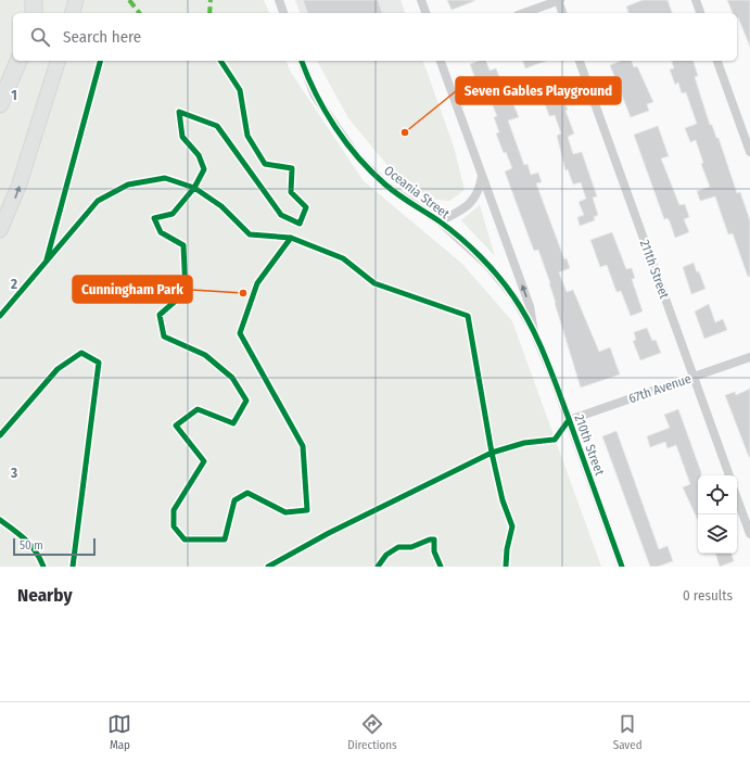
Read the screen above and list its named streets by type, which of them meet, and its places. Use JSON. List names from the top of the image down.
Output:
{
  "streets": {
    "street": [
      "Oceania Street",
      "211th Street",
      "67th Avenue",
      "210th Street"
    ]
  },
  "crossings": [
    ["Oceania Street", "210th Street"],
    ["211th Street", "67th Avenue"],
    ["67th Avenue", "210th Street"]
  ],
  "places": ["Seven Gables Playground", "Cunningham Park"],
  "scale_bar": "50 m",
  "page": {
    "search": "Search here",
    "scale": "50 m",
    "heading": ["Nearby", "0 results"],
    "nav": ["Map", "Directions", "Saved"]
  },
  "grid": {
    "rows": ["1", "2", "3"]
  }
}
